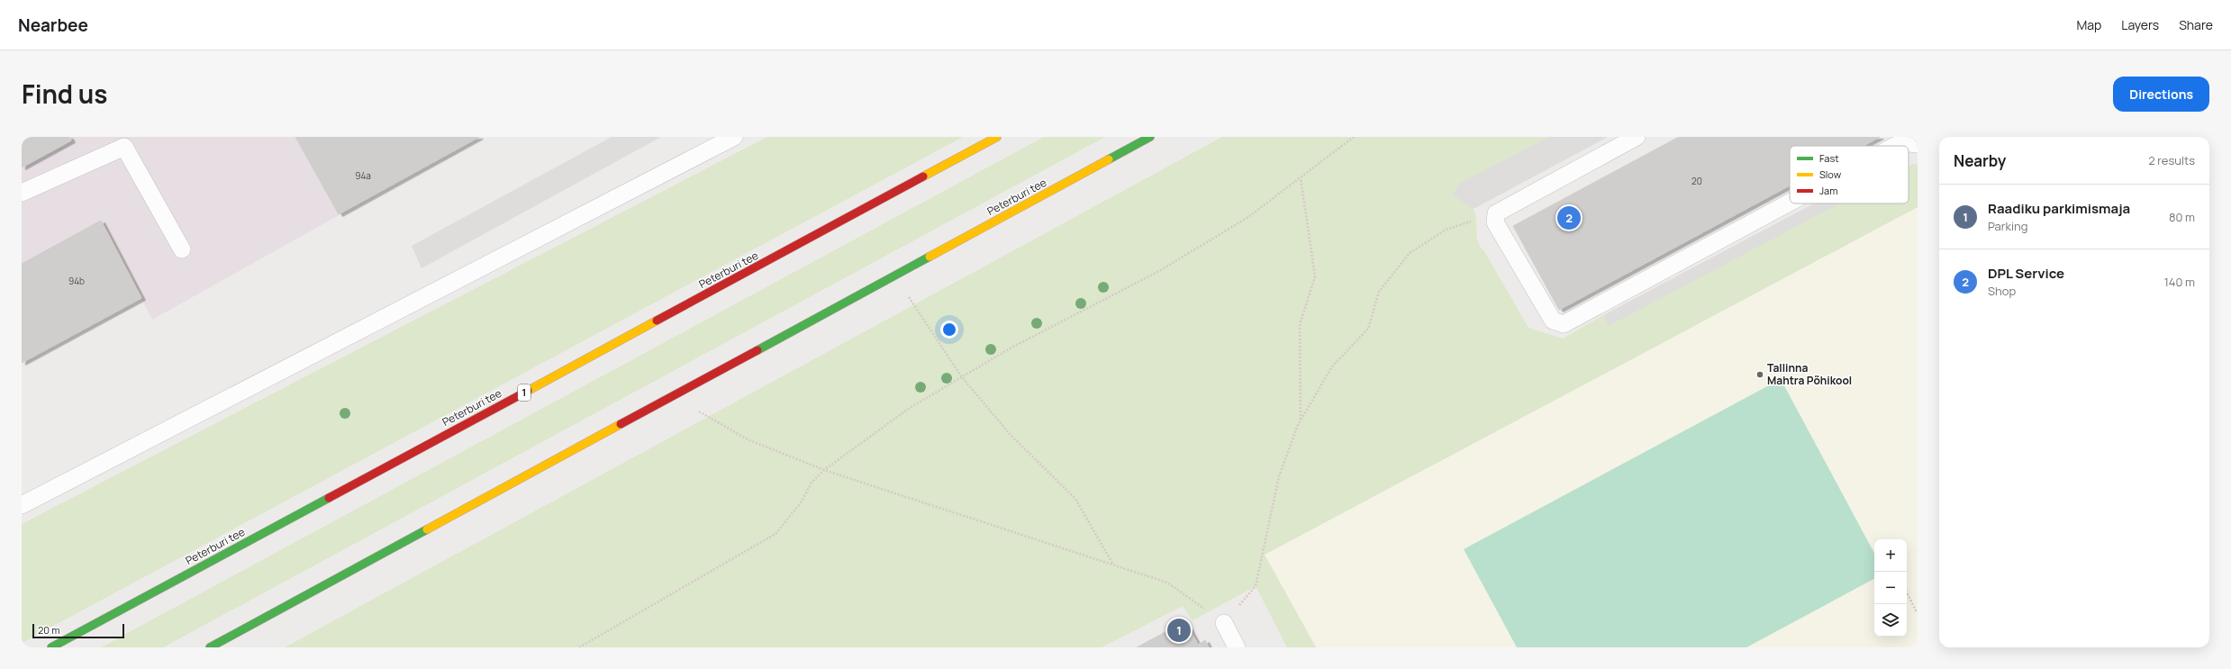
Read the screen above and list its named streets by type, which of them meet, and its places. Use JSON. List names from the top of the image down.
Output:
{
  "streets": {
    "highway": ["Peterburi tee", "1"]
  },
  "places": ["Tallinna Mahtra Põhikool"],
  "house_numbers": ["94a", "20", "94b"],
  "legend": ["Fast", "Slow", "Jam"],
  "scale_bar": "20 m",
  "page": {
    "header": "Nearbee",
    "nav": ["Map", "Layers", "Share"],
    "title": "Find us",
    "buttons": "Directions",
    "heading": ["Nearby", "2 results"],
    "list": [
      {
        "mark": "1",
        "name": "Raadiku parkimismaja",
        "note": "Parking",
        "value": "80 m"
      },
      {
        "mark": "2",
        "name": "DPL Service",
        "note": "Shop",
        "value": "140 m"
      }
    ],
    "pins": ["2", "1"],
    "map_buttons": ["+", "−"],
    "scale": "20 m"
  }
}
